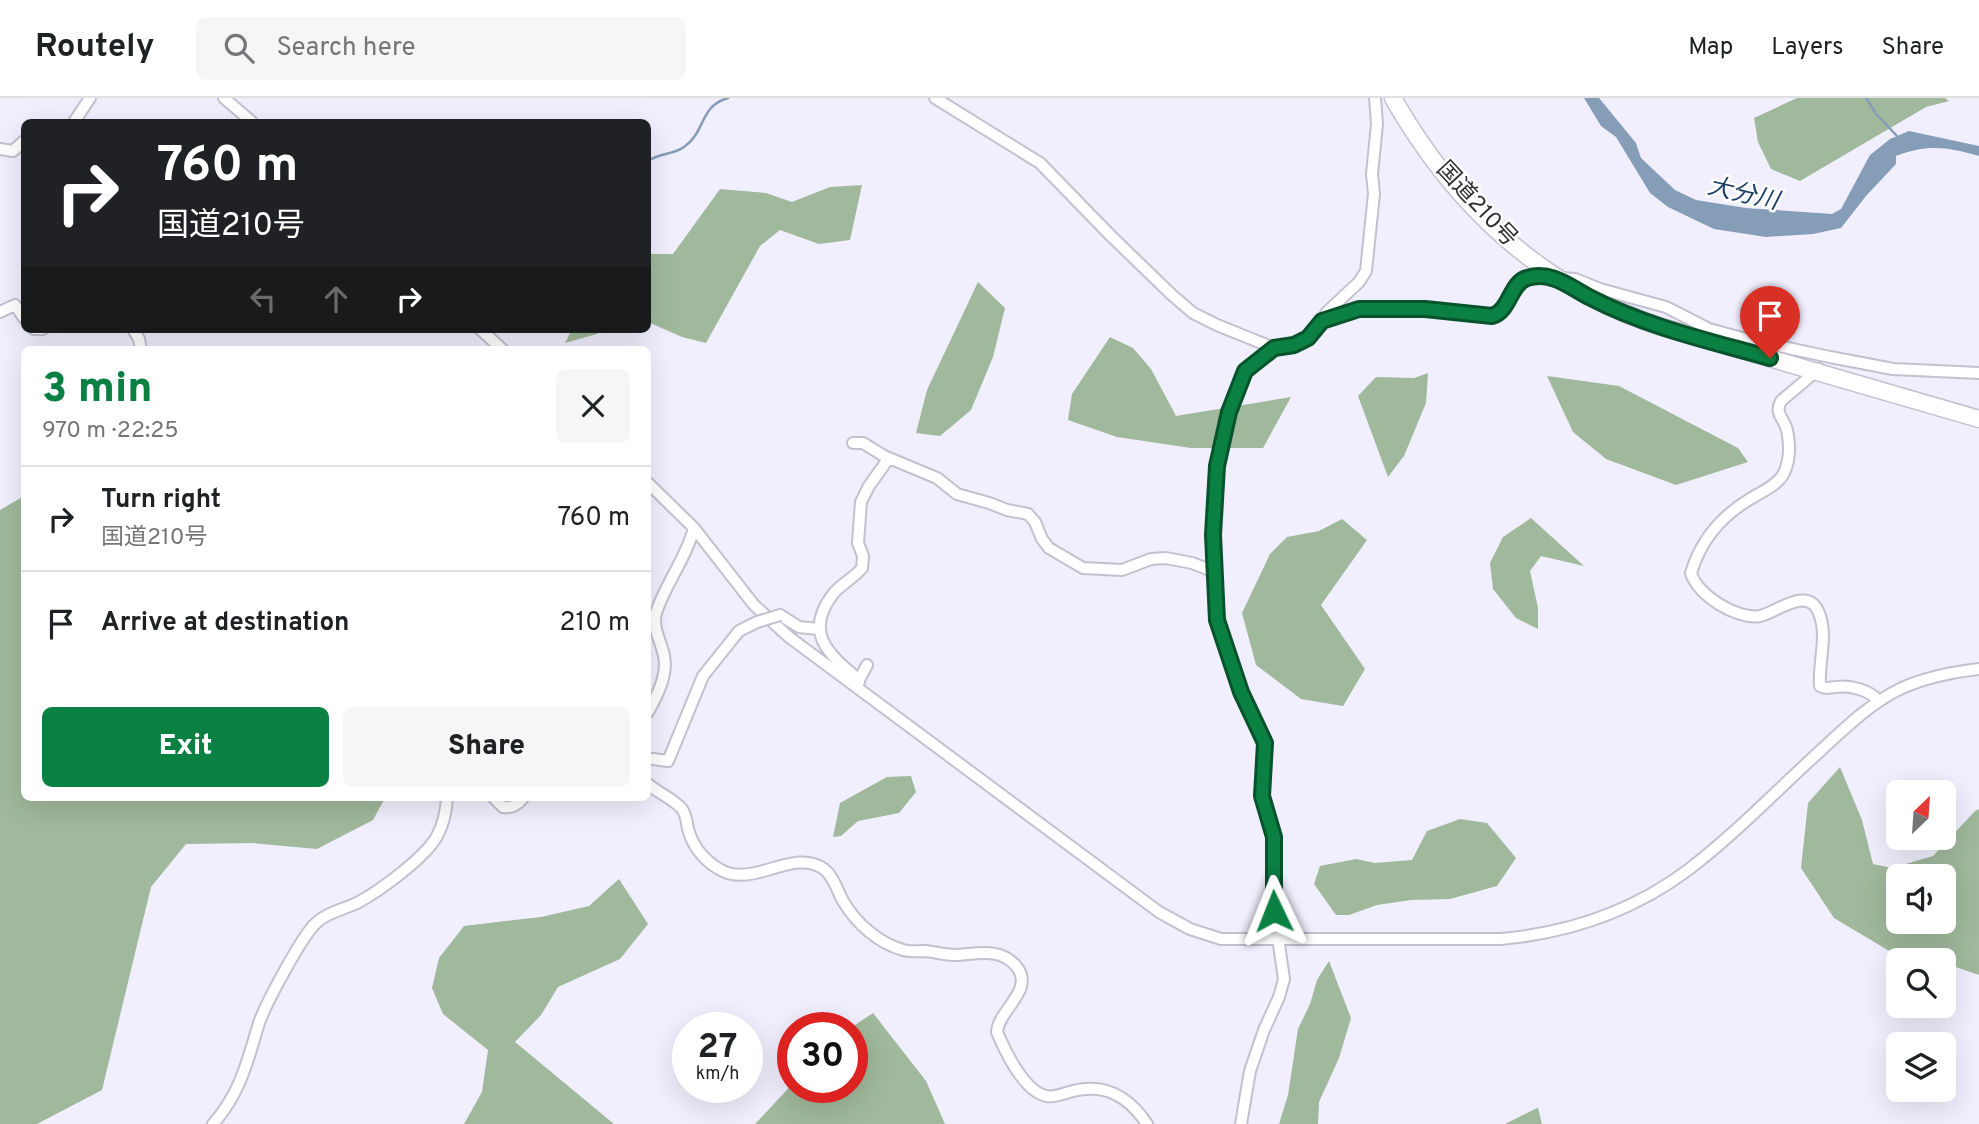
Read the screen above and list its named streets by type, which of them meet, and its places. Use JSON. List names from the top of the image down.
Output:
{
  "streets": {
    "highway": ["国道210号"]
  },
  "water": ["大分川"],
  "north": "top right",
  "page": {
    "header": "Routely",
    "search": "Search here",
    "nav": ["Map", "Layers", "Share"],
    "turn": ["760 m", "国道210号"],
    "heading": ["3 min", "970 m · 22:25"],
    "list": [
      {
        "name": "Turn right",
        "note": "国道210号",
        "value": "760 m"
      },
      {
        "name": "Arrive at destination",
        "value": "210 m"
      }
    ],
    "buttons": ["Exit", "Share"],
    "speed": "27 km/h",
    "limit": "30"
  }
}
